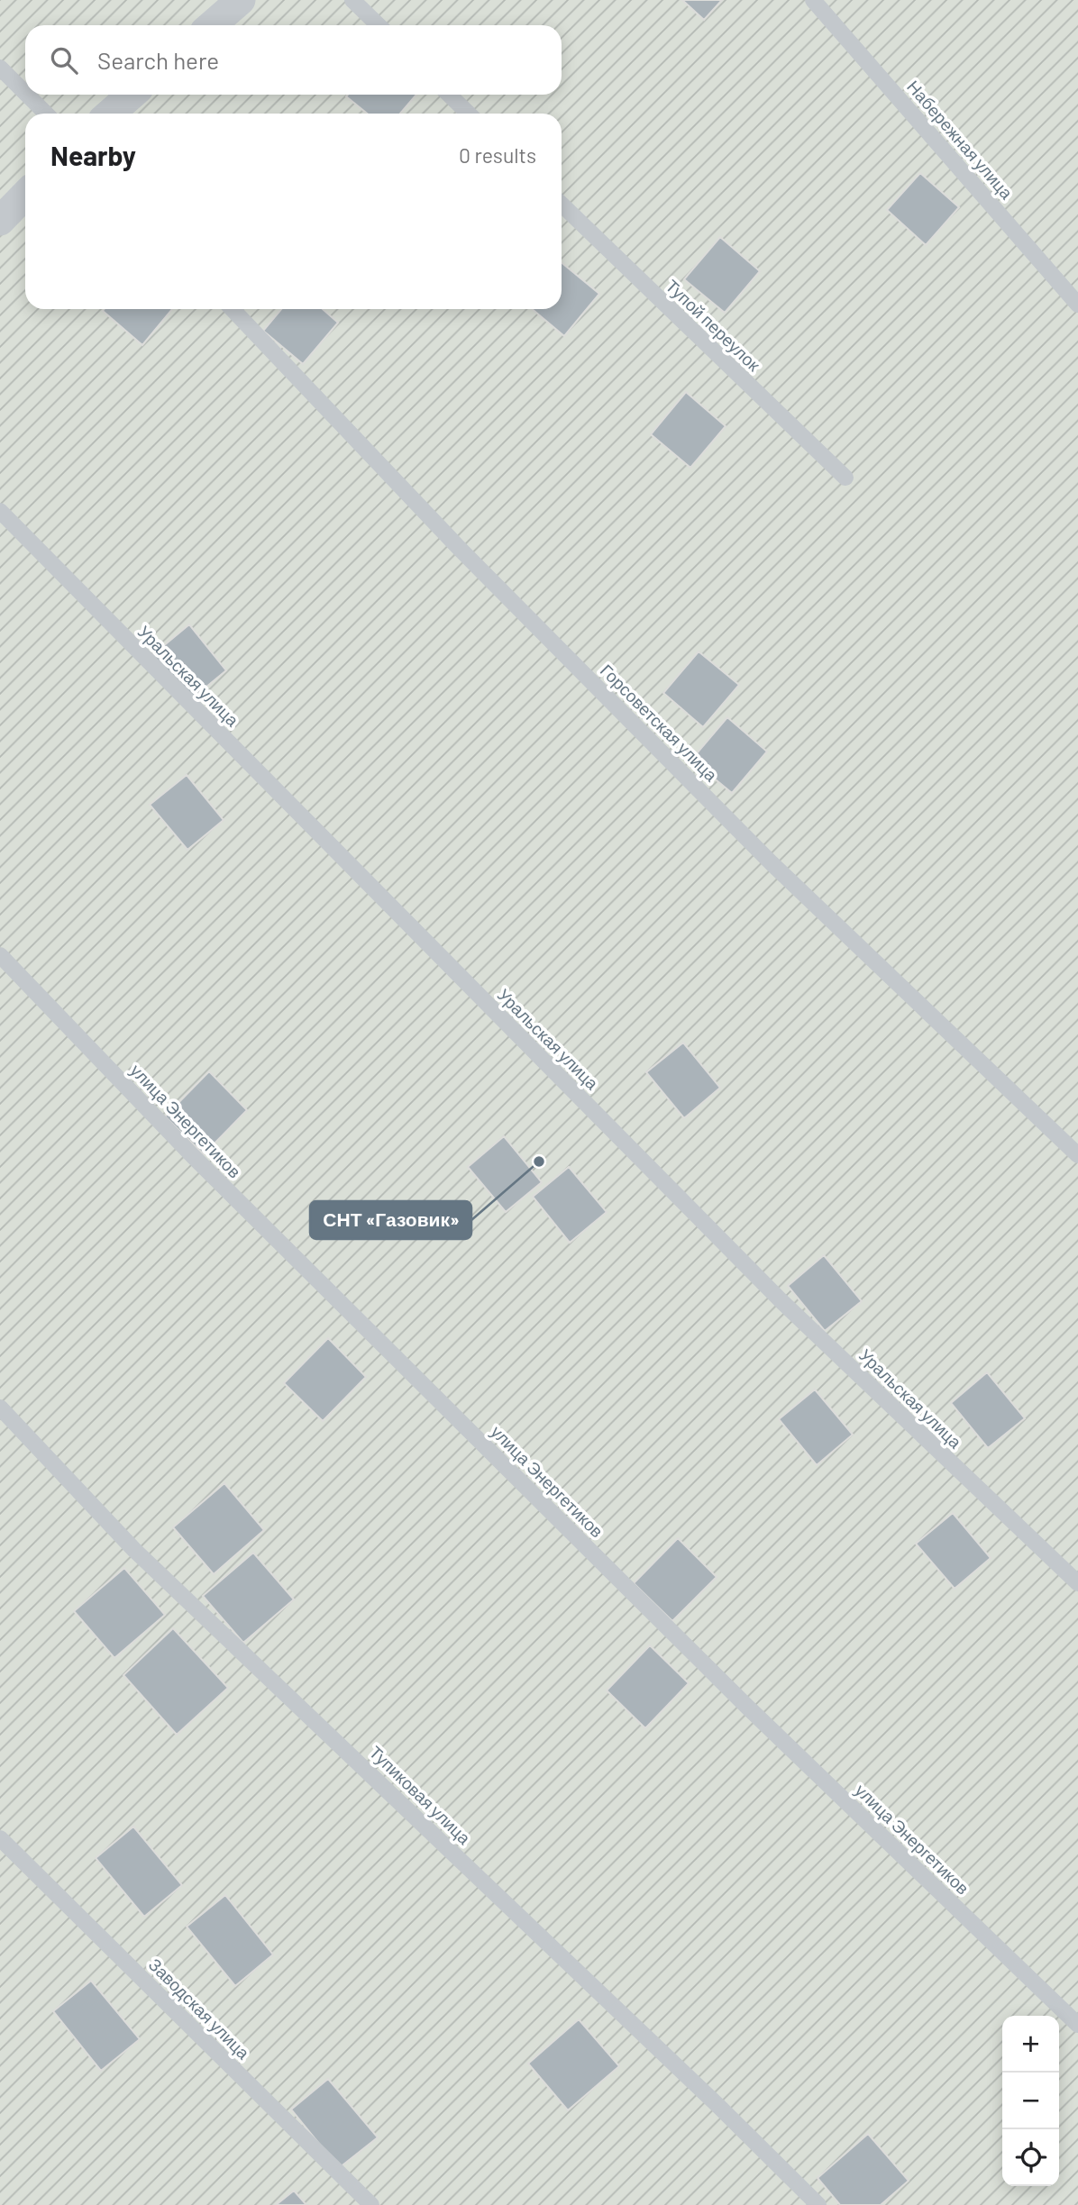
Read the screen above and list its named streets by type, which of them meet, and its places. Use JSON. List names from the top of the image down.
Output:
{
  "streets": {
    "lane": [
      "Набережная улица",
      "Тупой переулок",
      "Уральская улица",
      "Горсоветская улица",
      "улица Энергетиков",
      "Тупиковая улица",
      "Заводская улица"
    ]
  },
  "places": ["СНТ «Газовик»"],
  "page": {
    "search": "Search here",
    "heading": ["Nearby", "0 results"],
    "map_buttons": ["+", "−"]
  }
}
